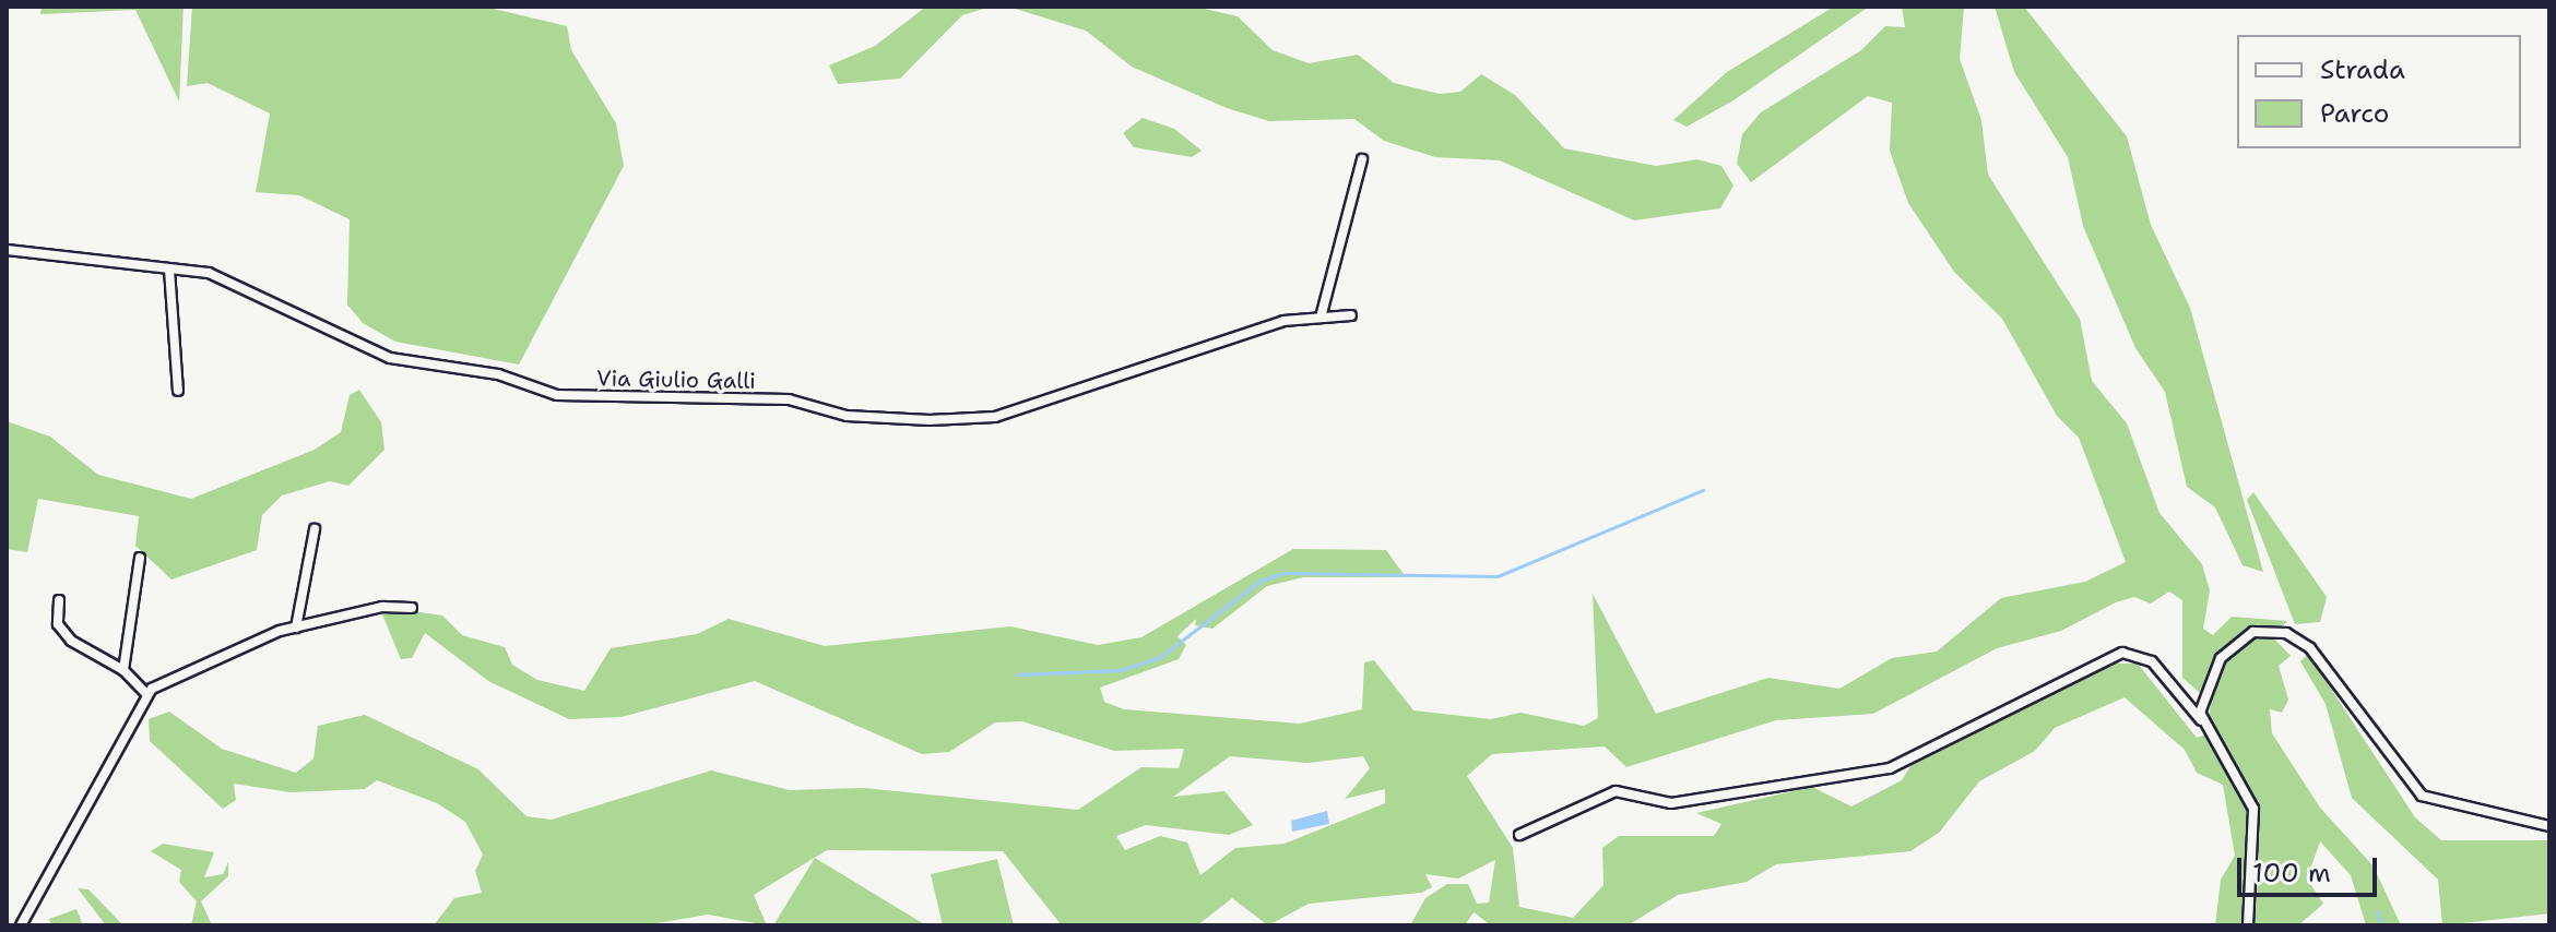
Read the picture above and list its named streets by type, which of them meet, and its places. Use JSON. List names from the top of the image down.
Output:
{
  "streets": {
    "street": ["Via Giulio Galli"]
  },
  "legend": ["Strada", "Parco"],
  "scale_bar": "100 m"
}
